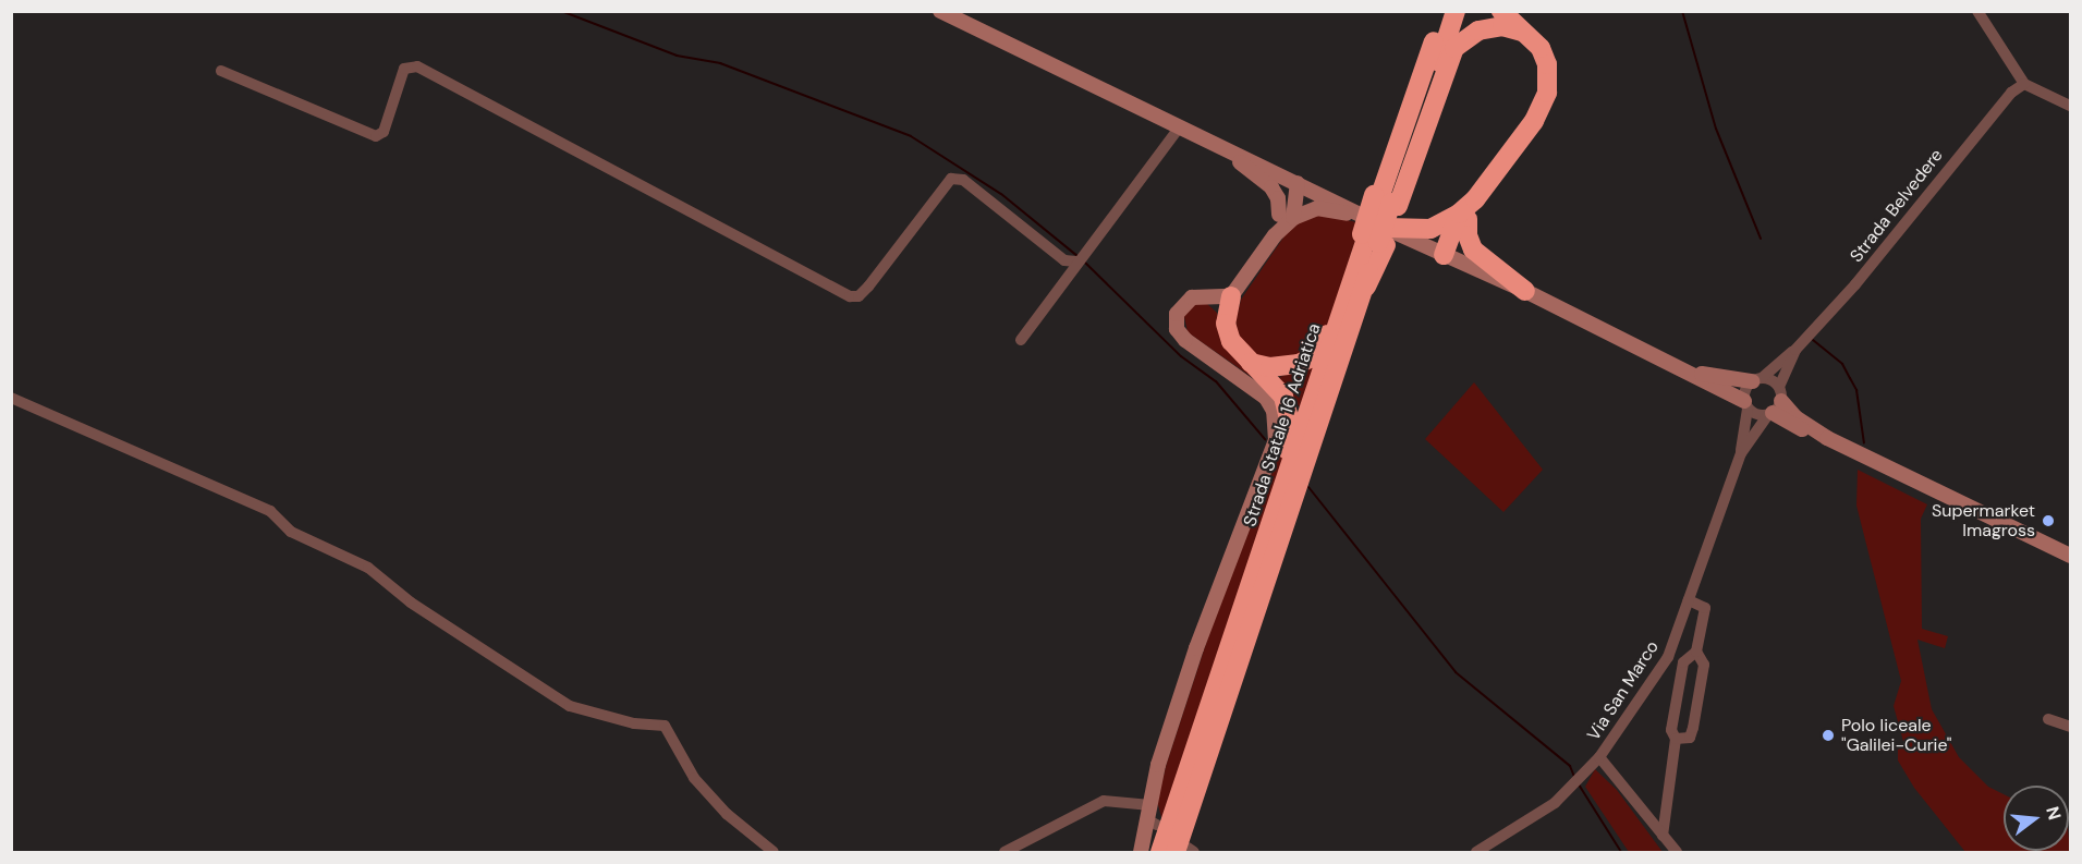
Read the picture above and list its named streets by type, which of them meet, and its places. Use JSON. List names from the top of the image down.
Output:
{
  "streets": {
    "highway": ["Strada Statale 16 Adriatica"],
    "street": ["Strada Belvedere", "Via San Marco"]
  },
  "places": ["Supermarket Imagross", "Polo liceale \"Galilei-Curie\""],
  "north": "right"
}
